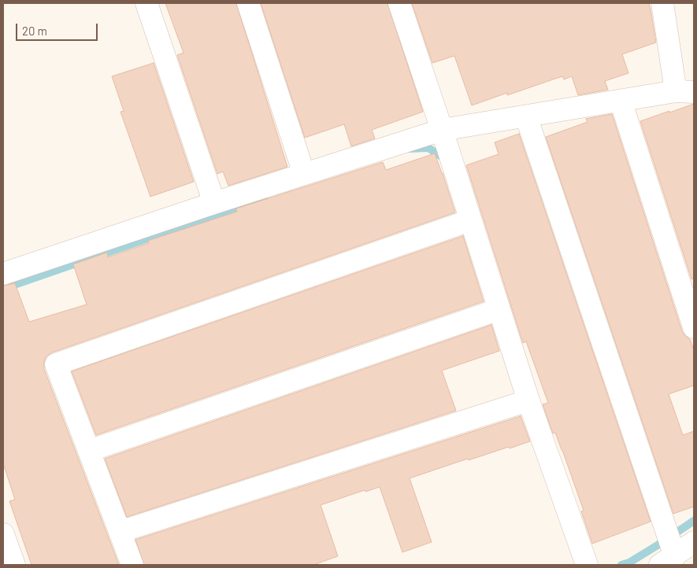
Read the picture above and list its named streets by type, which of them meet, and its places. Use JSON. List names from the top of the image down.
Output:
{
  "scale_bar": "20 m"
}
